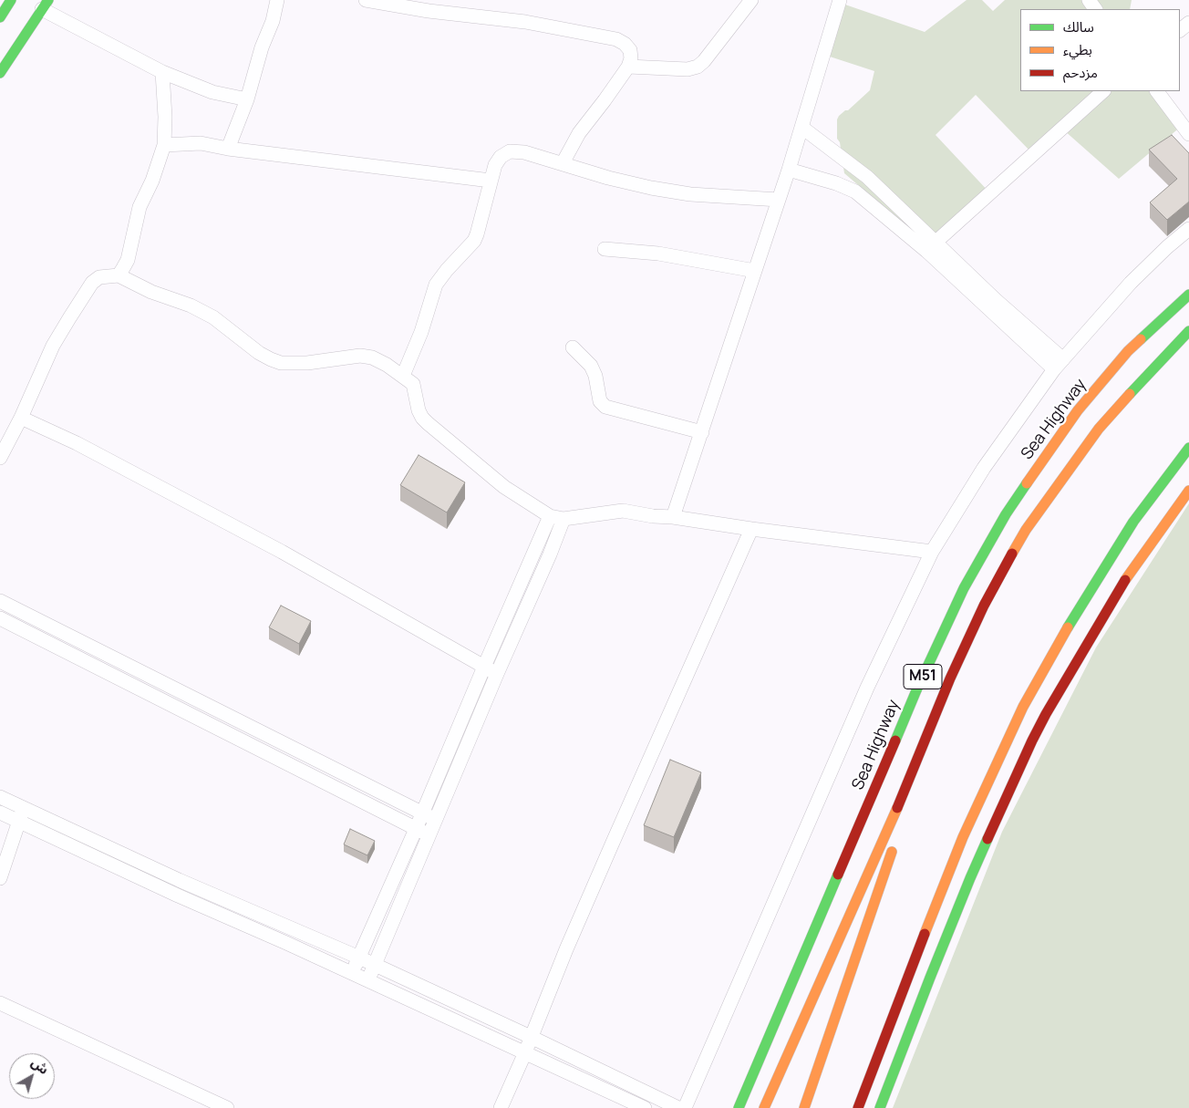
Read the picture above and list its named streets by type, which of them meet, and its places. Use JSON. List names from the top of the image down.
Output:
{
  "streets": {
    "main road": ["Sea Highway", "M51"]
  },
  "legend": ["سالك", "بطيء", "مزدحم"],
  "north": "top right"
}
